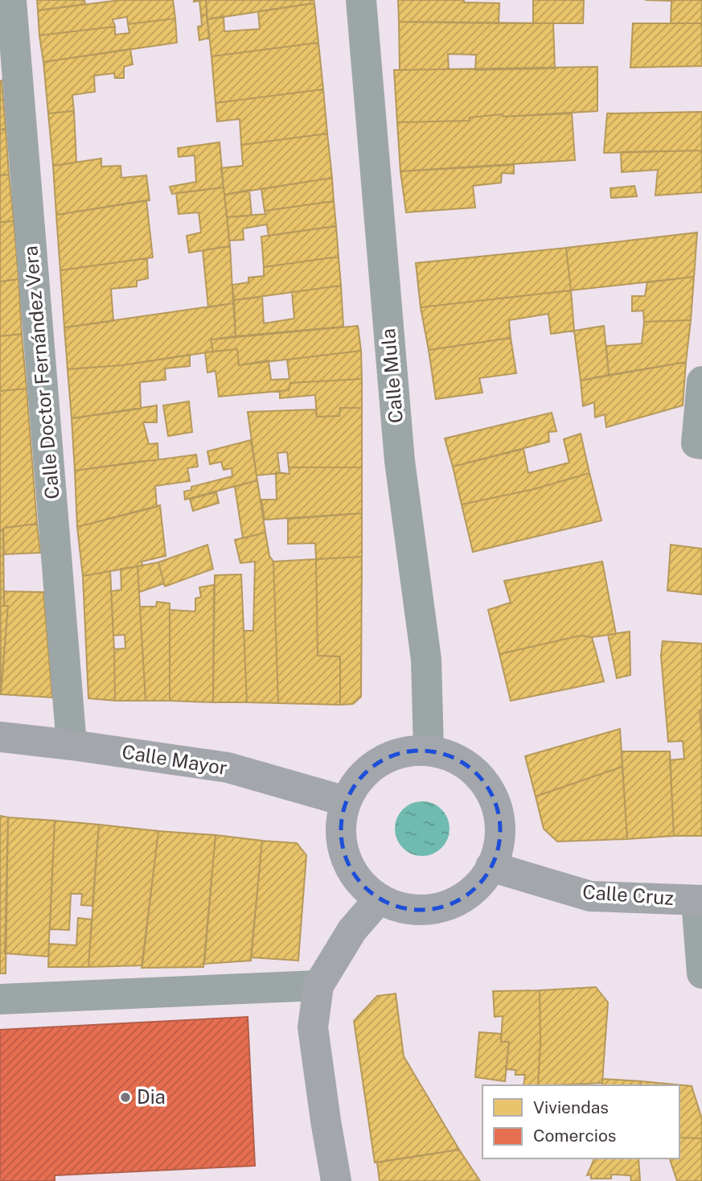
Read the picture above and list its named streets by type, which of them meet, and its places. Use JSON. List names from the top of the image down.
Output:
{
  "streets": {
    "main road": ["Calle Mayor", "Calle Cruz"],
    "street": ["Calle Doctor Fernández Vera", "Calle Mula"]
  },
  "crossings": [
    ["Calle Doctor Fernández Vera", "Calle Mayor"],
    ["Calle Mula", "Calle Mayor"],
    ["Calle Mula", "Calle Cruz"],
    ["Calle Mayor", "Calle Cruz"]
  ],
  "places": ["Dia"],
  "legend": ["Viviendas", "Comercios"]
}
